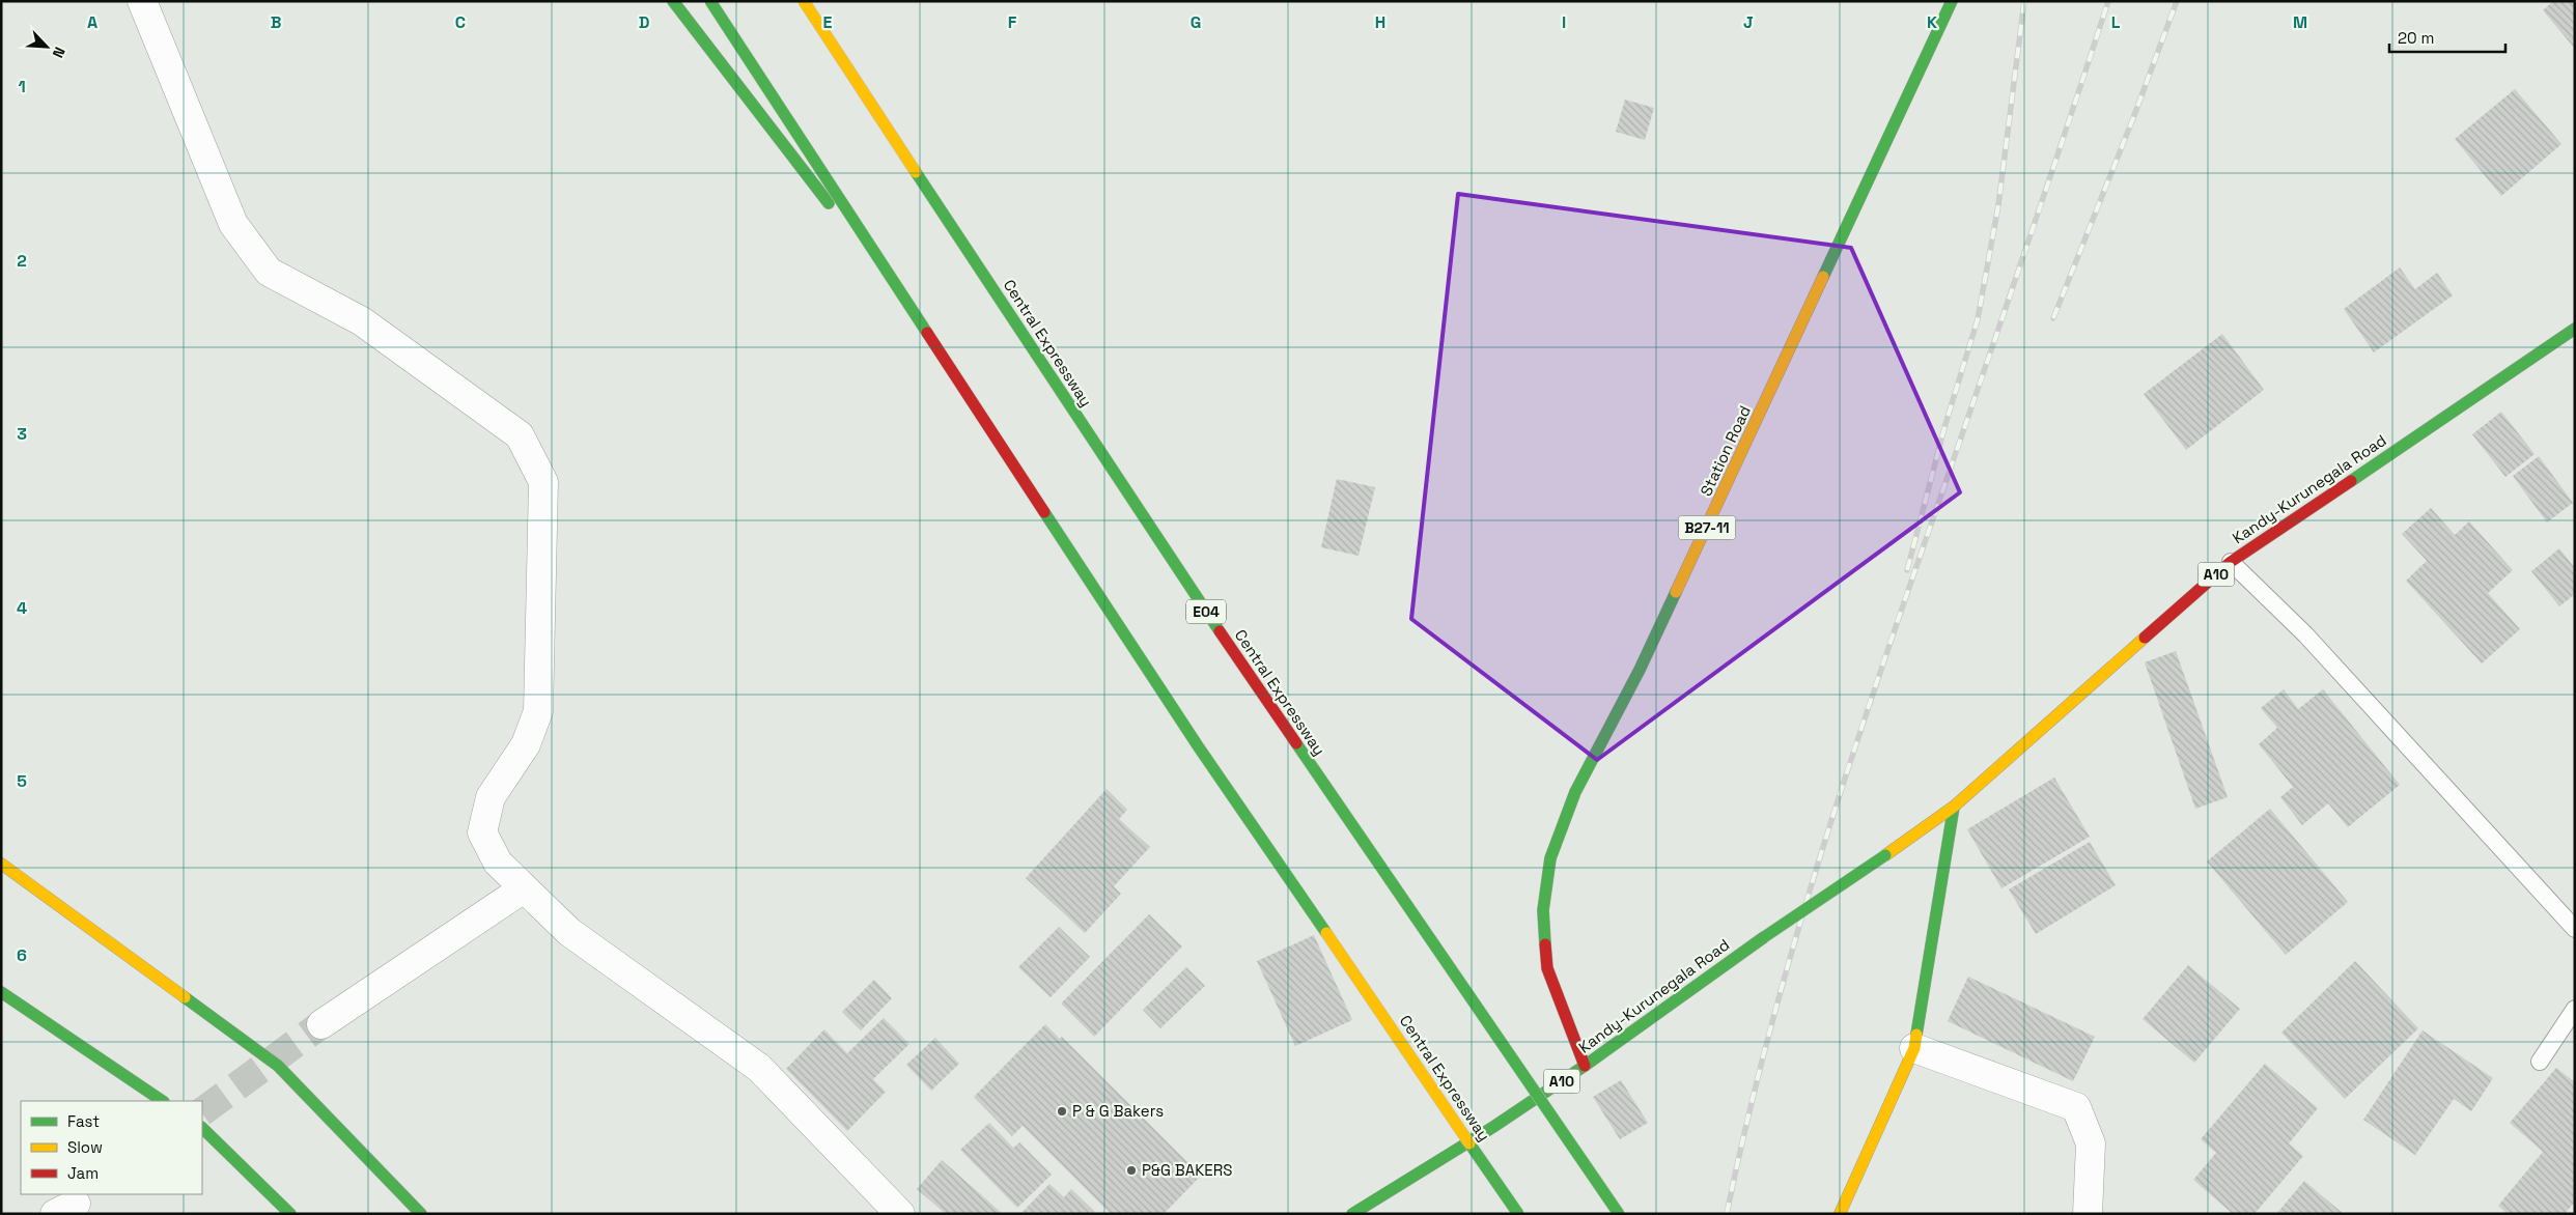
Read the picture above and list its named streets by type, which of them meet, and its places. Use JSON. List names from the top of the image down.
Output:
{
  "streets": {
    "main road": [
      "Central Expressway",
      "Station Road",
      "Kandy-Kurunegala Road",
      "B27-11",
      "A10",
      "E04"
    ]
  },
  "crossings": [
    ["Station Road", "Kandy-Kurunegala Road"]
  ],
  "places": ["P & G Bakers", "P&G BAKERS"],
  "legend": ["Fast", "Slow", "Jam"],
  "scale_bar": "20 m",
  "north": "bottom right",
  "grid": {
    "columns": [
      "A",
      "B",
      "C",
      "D",
      "E",
      "F",
      "G",
      "H",
      "I",
      "J",
      "K",
      "L",
      "M"
    ],
    "rows": [
      "1",
      "2",
      "3",
      "4",
      "5",
      "6"
    ]
  }
}
